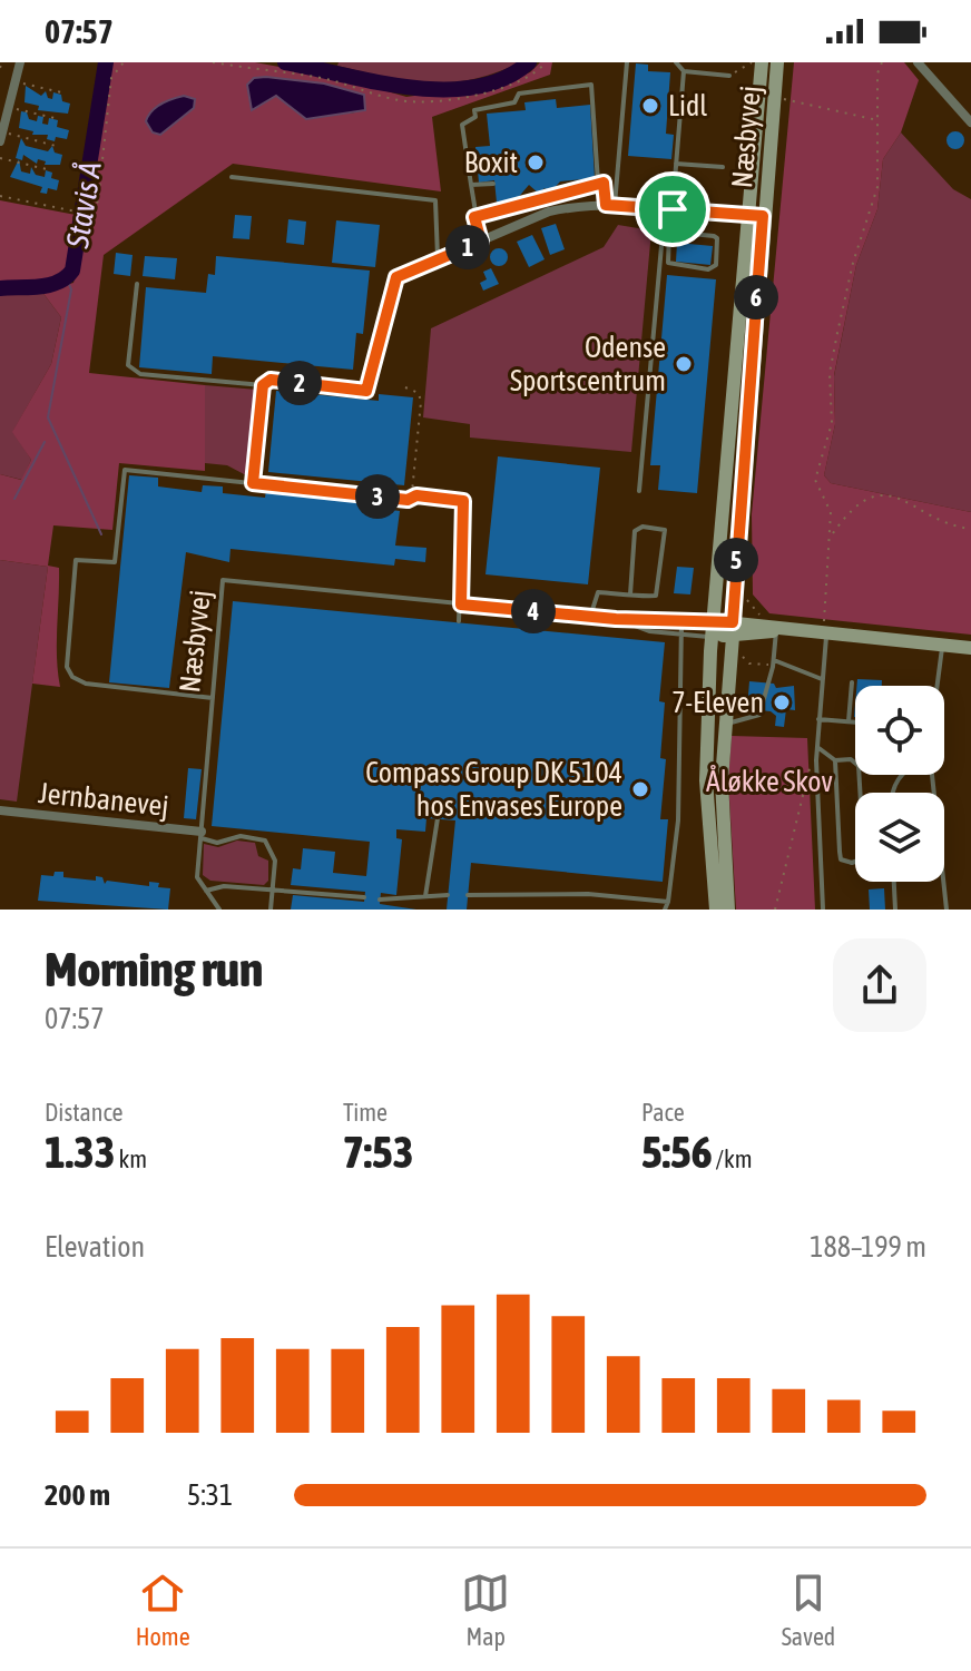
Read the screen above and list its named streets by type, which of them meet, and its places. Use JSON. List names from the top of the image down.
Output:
{
  "streets": {
    "street": ["Næsbyvej", "Jernbanevej"]
  },
  "crossings": [
    ["Næsbyvej", "Jernbanevej"]
  ],
  "water": ["Stavis Å"],
  "parks": ["Åløkke Skov"],
  "places": [
    "Lidl",
    "Boxit",
    "Odense Sportscentrum",
    "7-Eleven",
    "Compass Group DK 5104 hos Envases Europe"
  ],
  "page": {
    "status": "07:57",
    "pins": [
      "1",
      "6",
      "2",
      "3",
      "5",
      "4"
    ],
    "heading": ["Morning run", "07:57"],
    "stats": [
      ["Distance", "1.33 km"],
      ["Time", "7:53"],
      ["Pace", "5:56 /km"]
    ],
    "chart": ["Elevation", "188–199 m"],
    "list": [
      {
        "name": "200 m",
        "note": "5:31"
      }
    ],
    "tabs": ["Home", "Map", "Saved"]
  }
}
